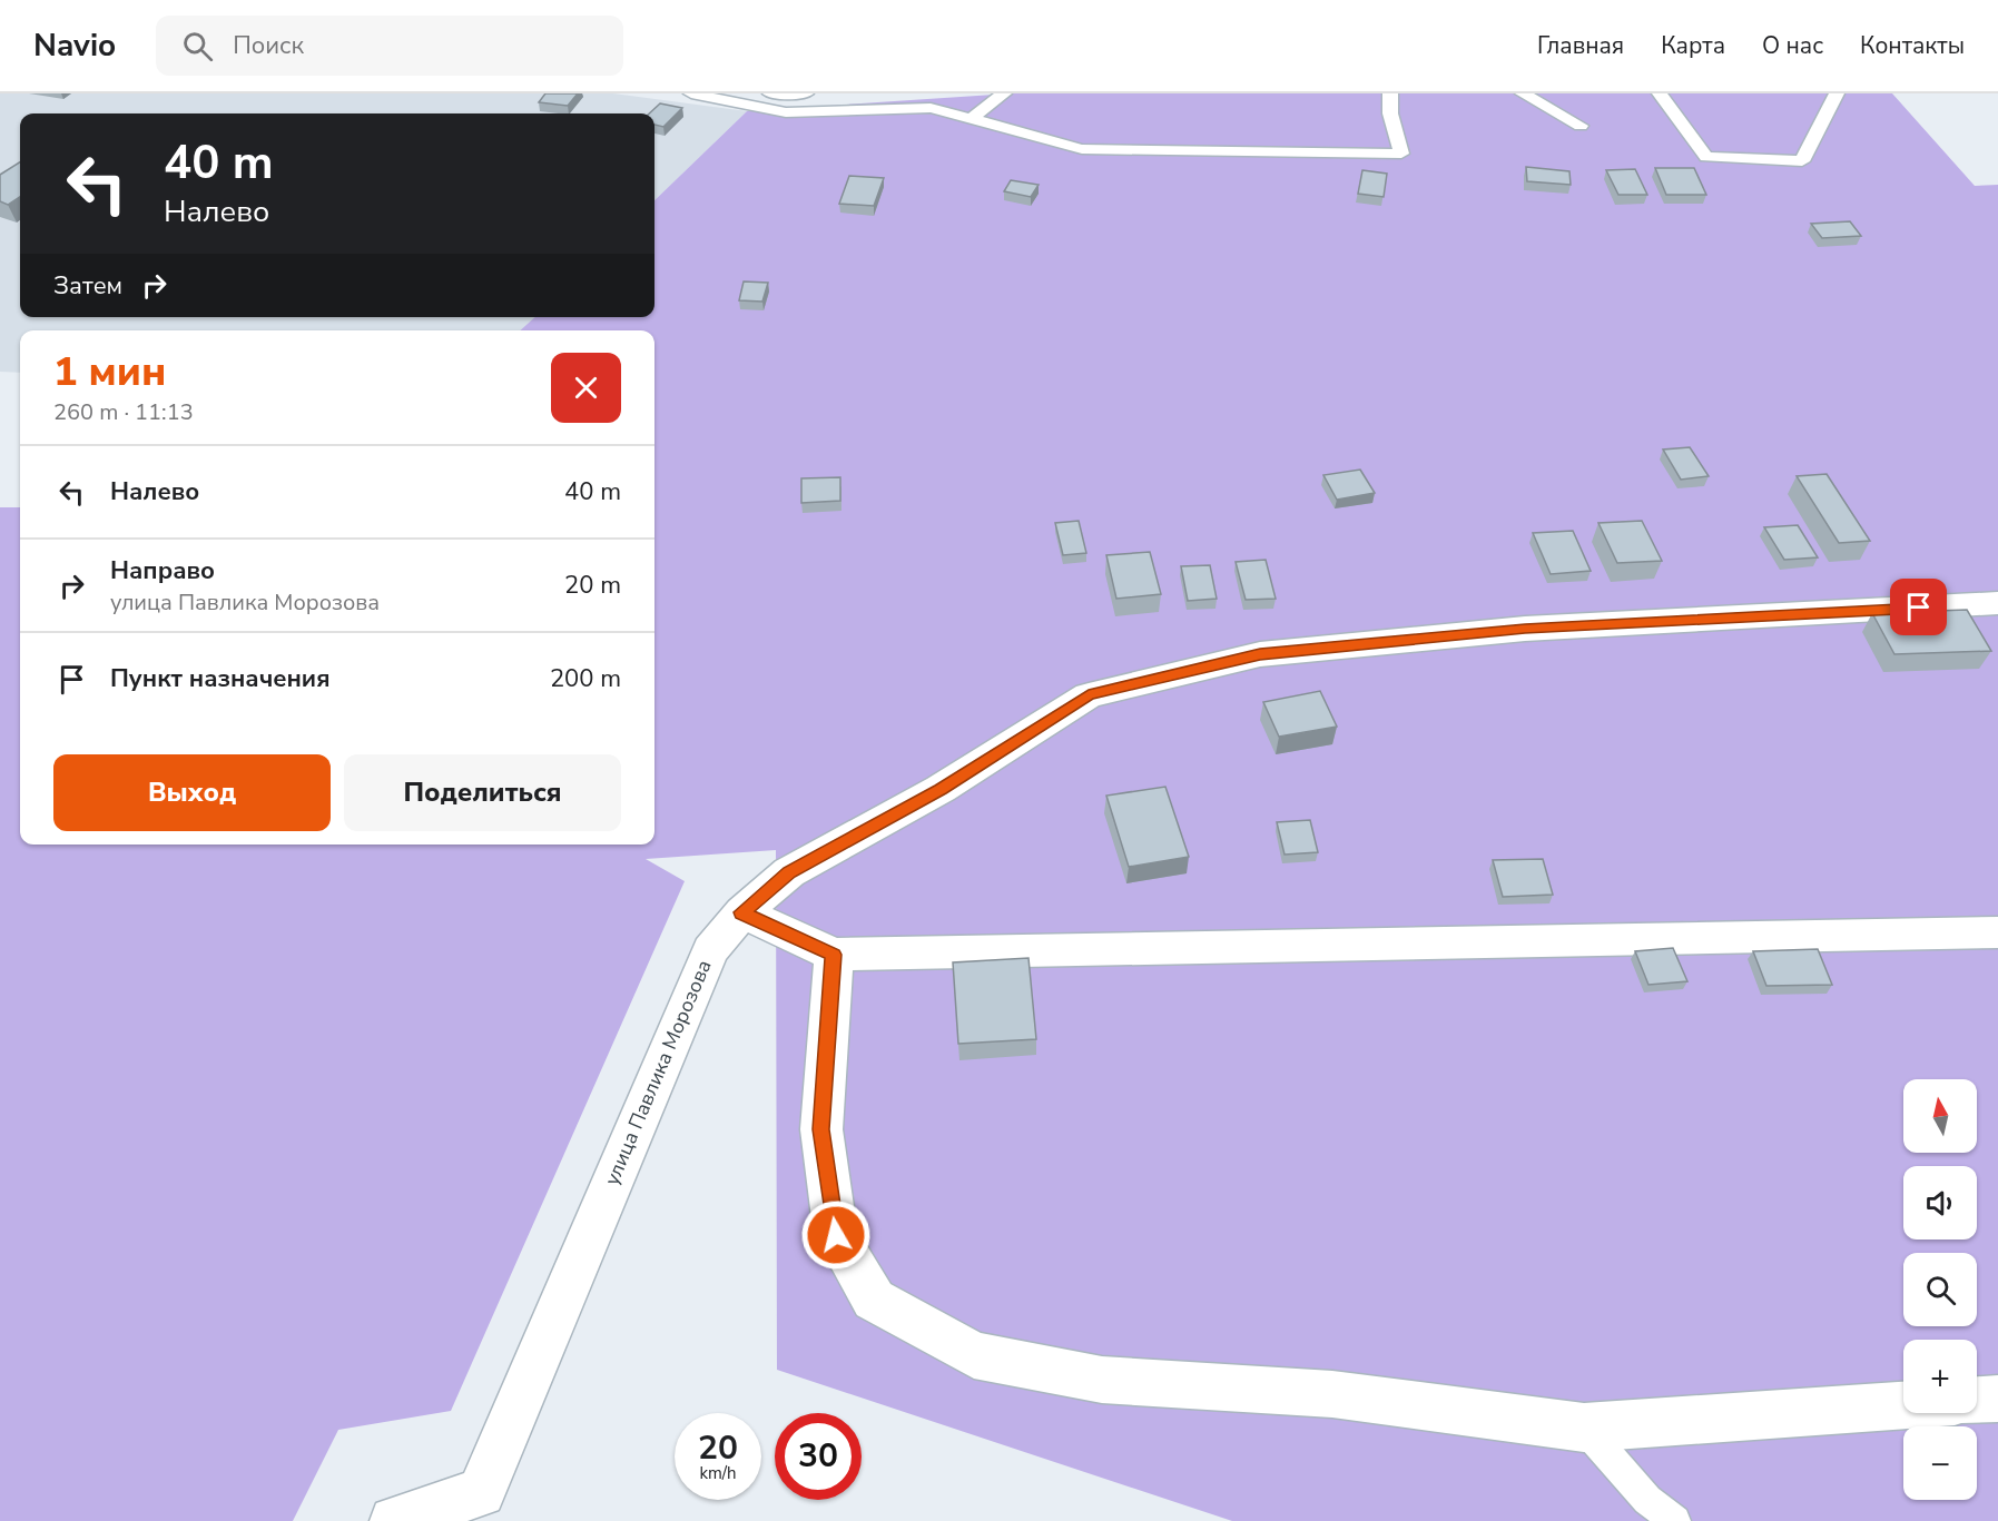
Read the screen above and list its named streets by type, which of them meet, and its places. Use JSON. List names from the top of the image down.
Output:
{
  "streets": {
    "street": ["улица Павлика Морозова"]
  },
  "north": "top",
  "page": {
    "header": "Navio",
    "search": "Поиск",
    "nav": [
      "Главная",
      "Карта",
      "О нас",
      "Контакты"
    ],
    "turn": ["40 m", "Налево"],
    "then": "Затем",
    "heading": ["1 мин", "260 m · 11:13"],
    "list": [
      {
        "name": "Налево",
        "value": "40 m"
      },
      {
        "name": "Направо",
        "note": "улица Павлика Морозова",
        "value": "20 m"
      },
      {
        "name": "Пункт назначения",
        "value": "200 m"
      }
    ],
    "buttons": ["Выход", "Поделиться"],
    "map_buttons": ["+", "−"],
    "speed": "20 km/h",
    "limit": "30"
  }
}
